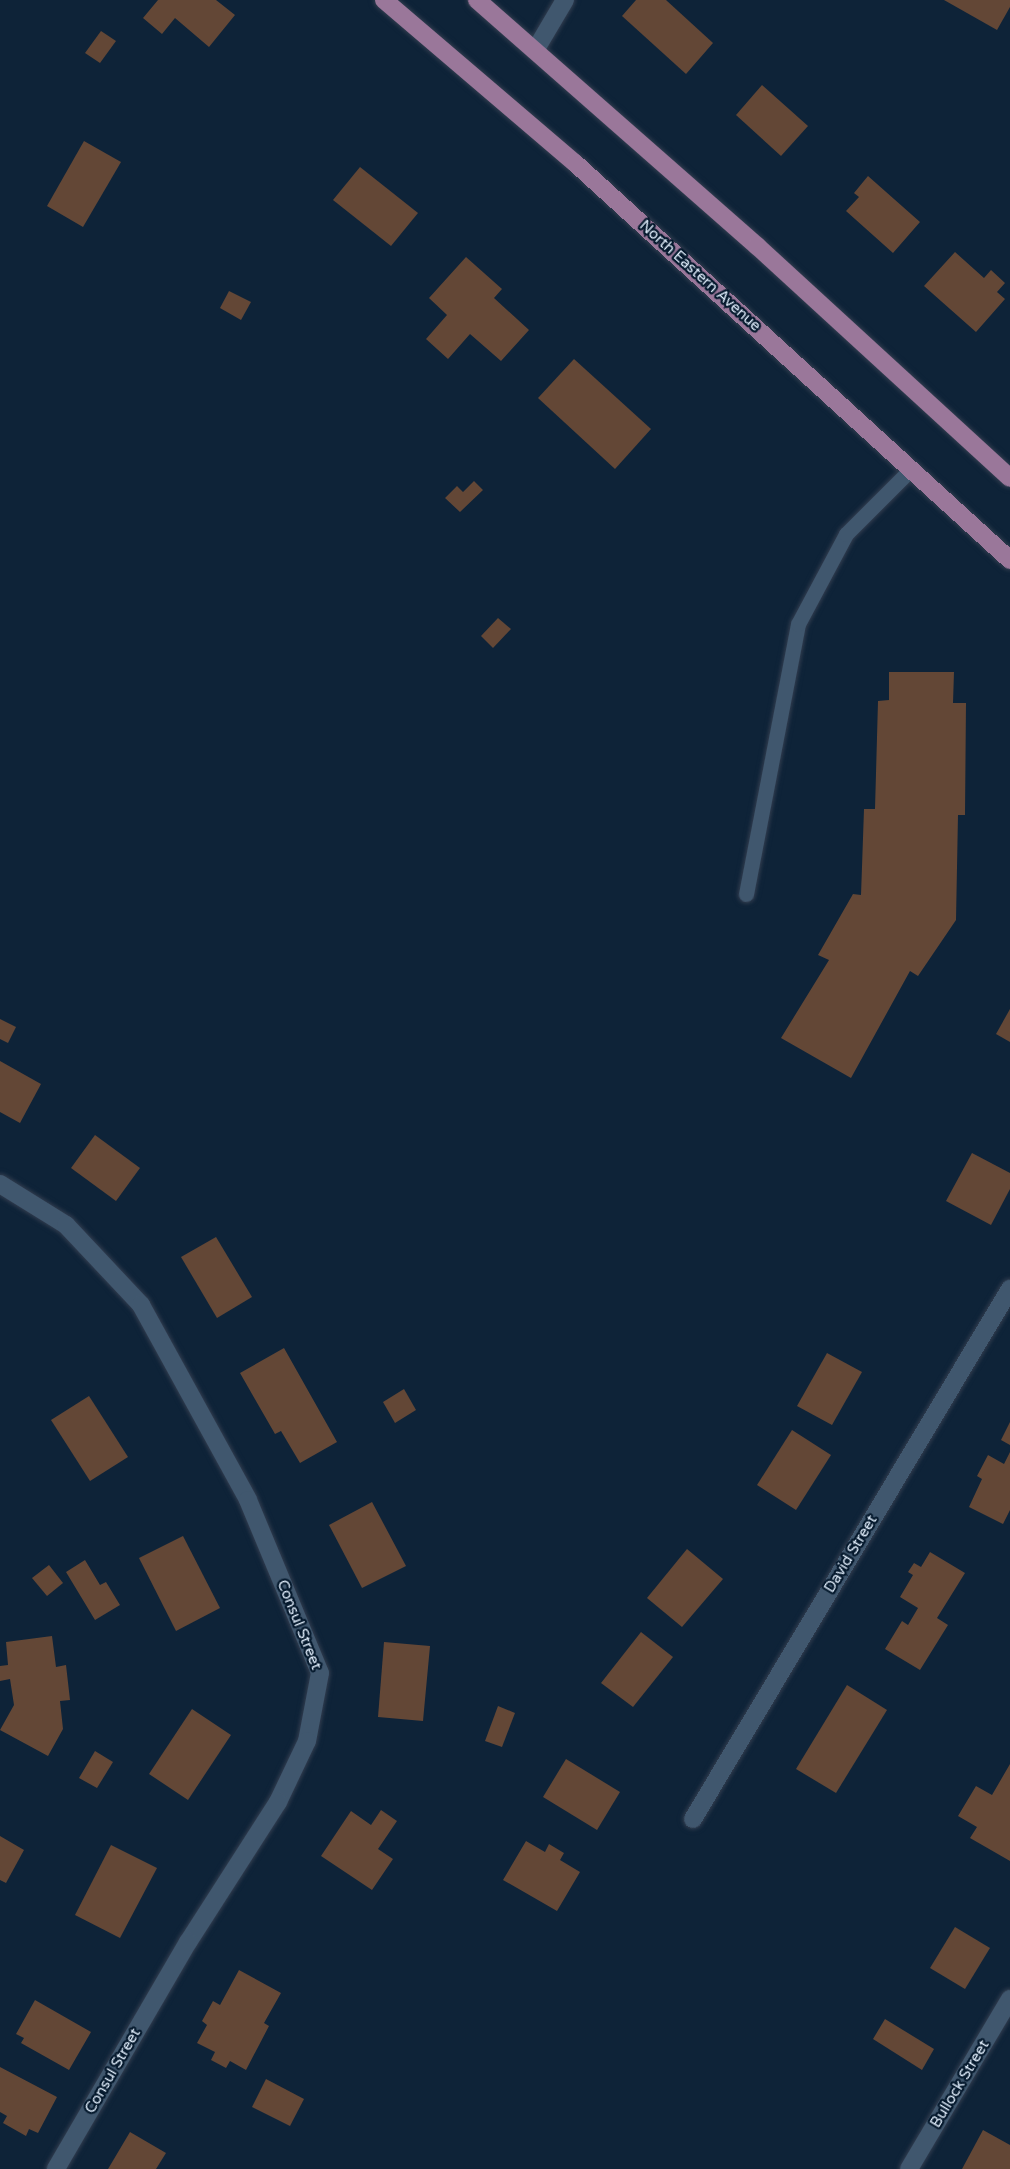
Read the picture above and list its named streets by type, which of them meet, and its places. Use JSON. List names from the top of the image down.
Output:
{
  "streets": {
    "main road": ["North Eastern Avenue"],
    "street": ["David Street", "Consul Street", "Bullock Street"]
  }
}
